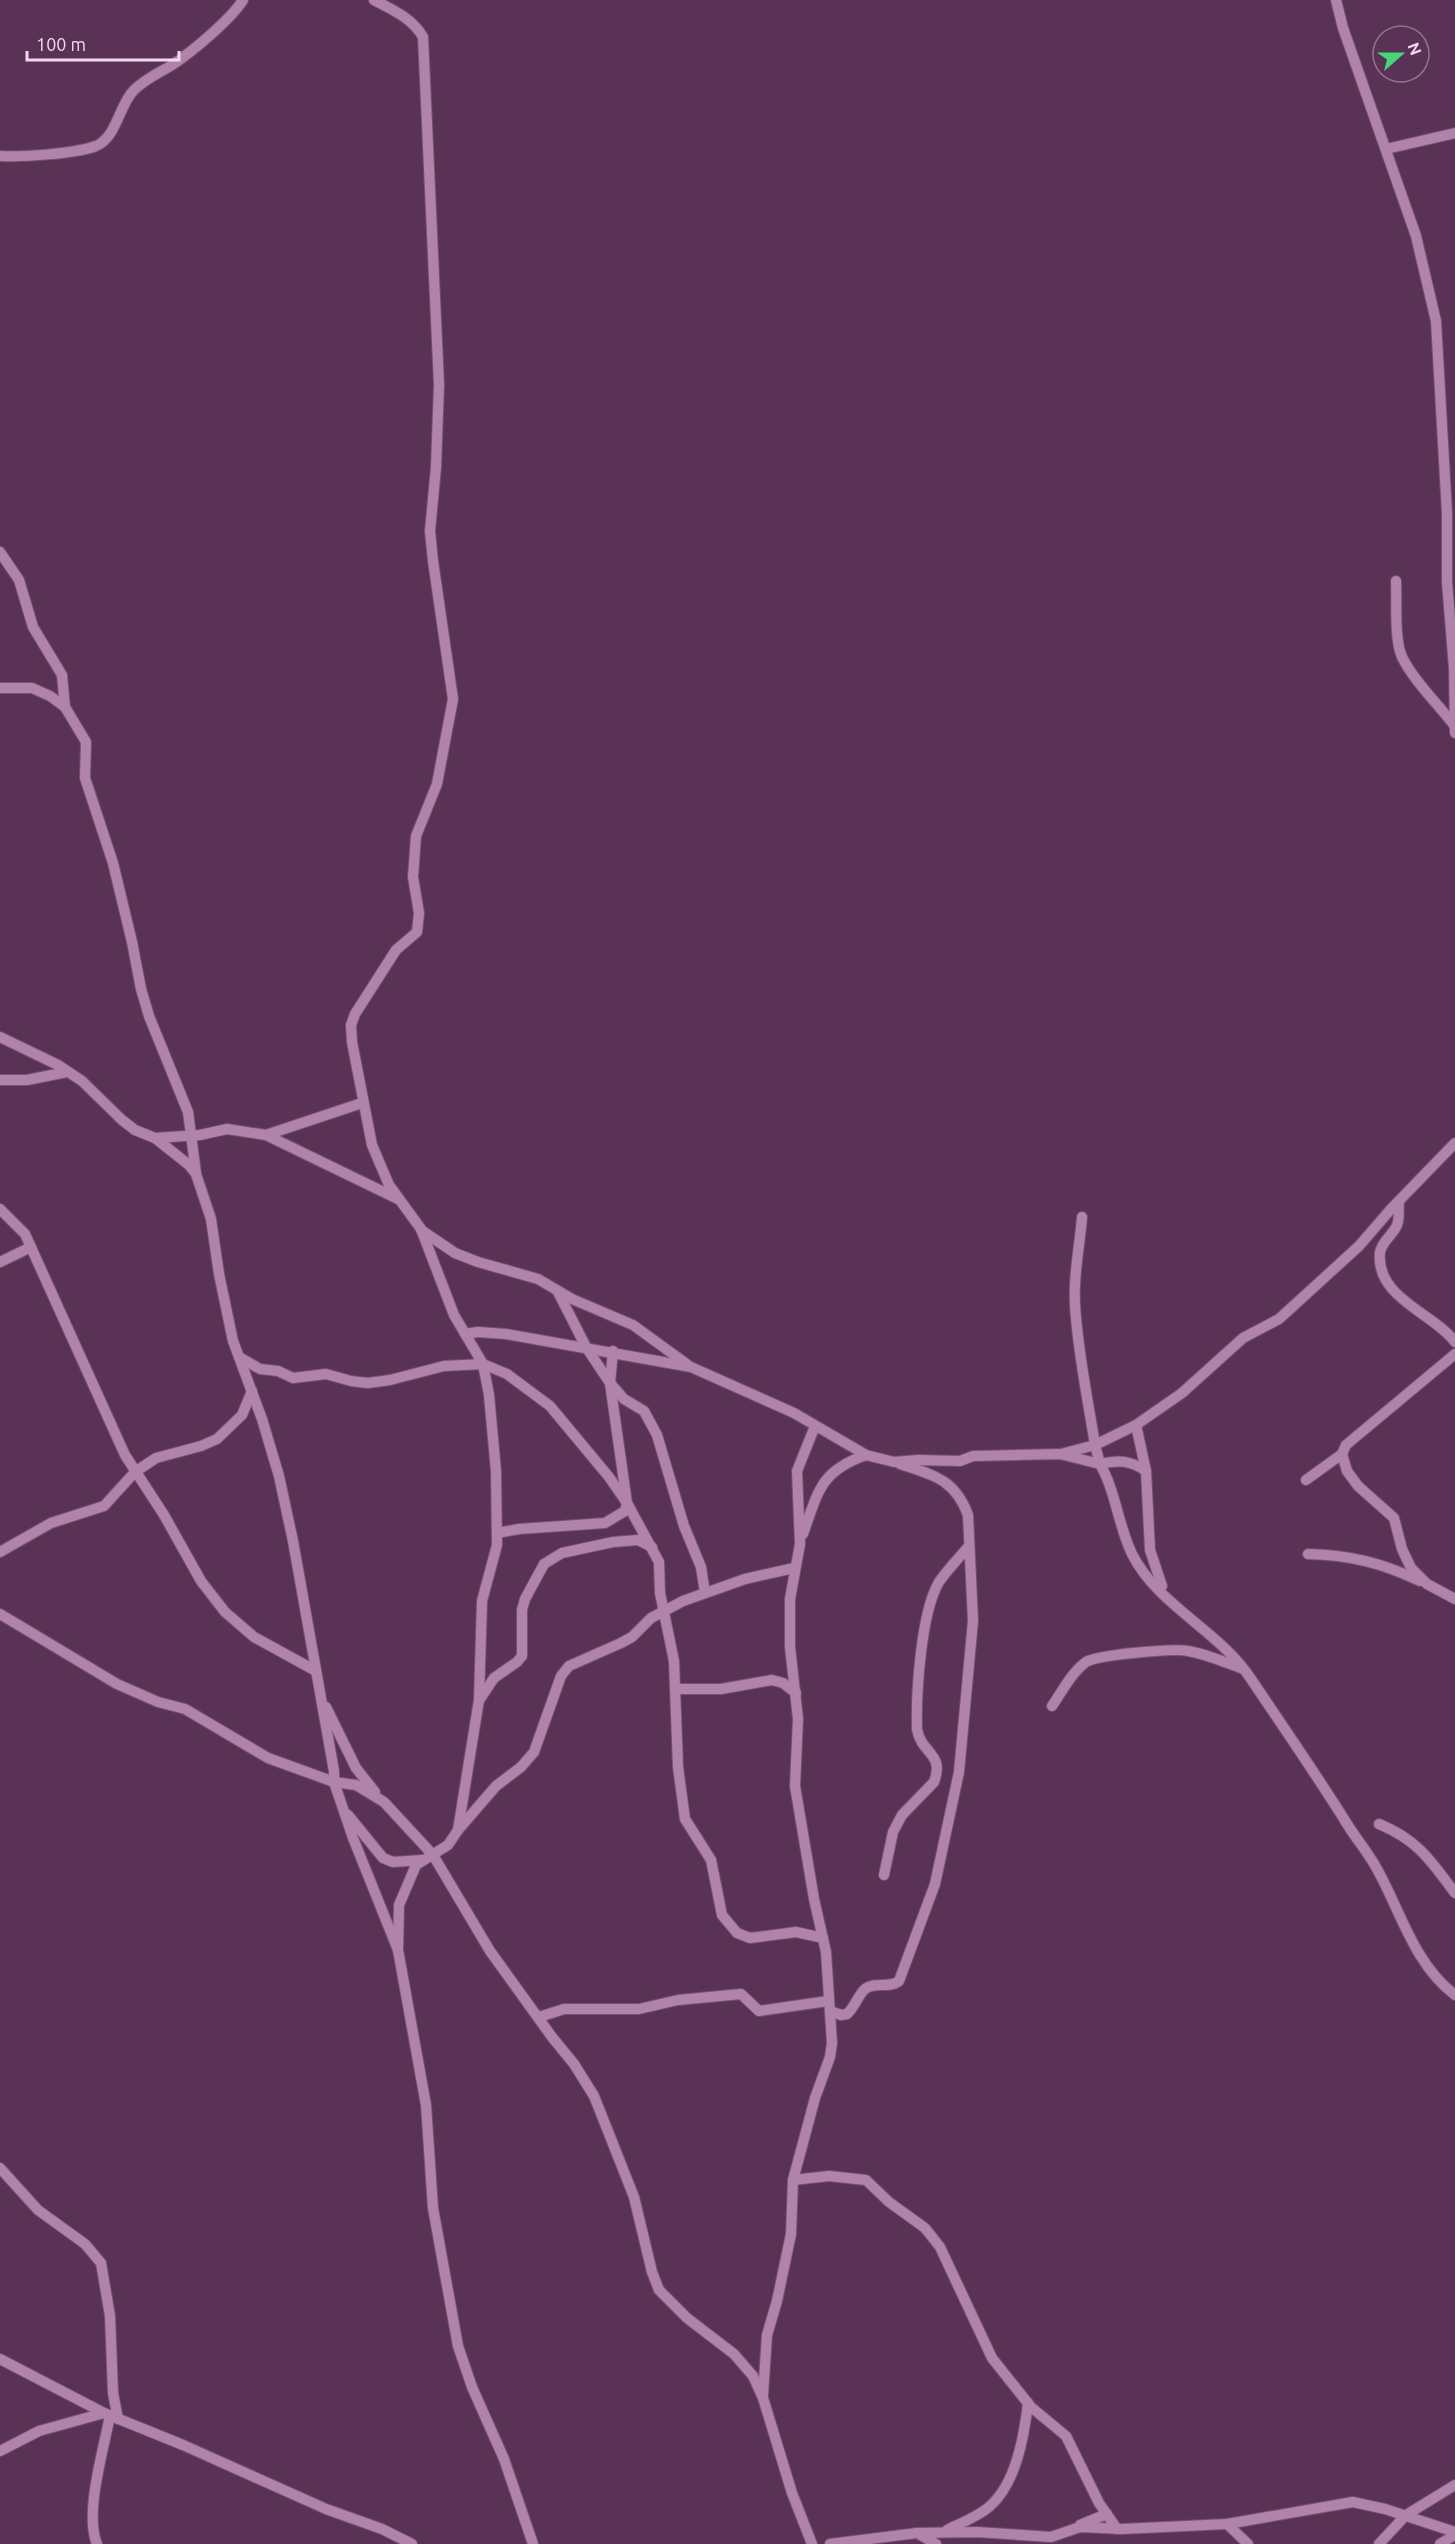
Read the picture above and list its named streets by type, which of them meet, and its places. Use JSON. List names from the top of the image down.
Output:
{
  "scale_bar": "100 m",
  "north": "right"
}
